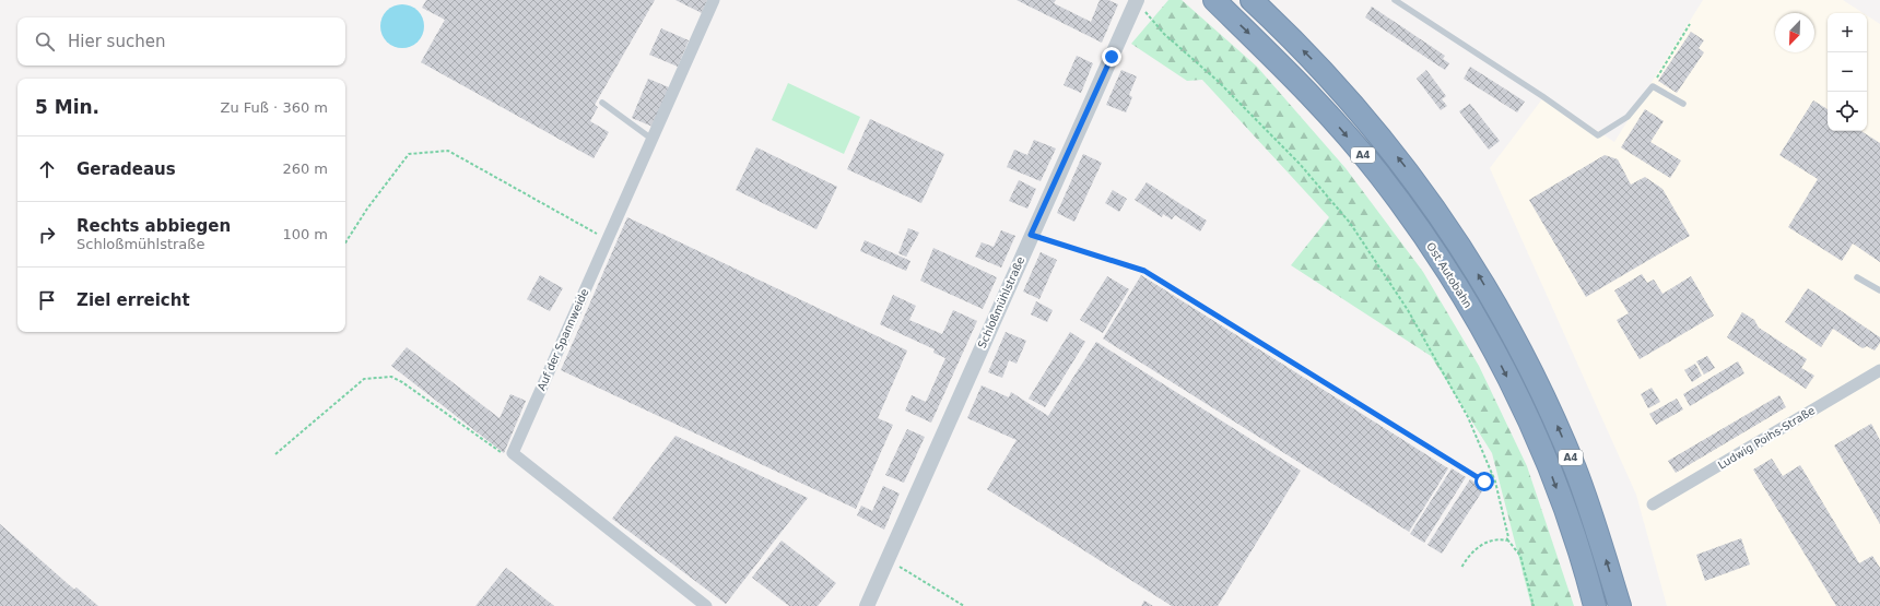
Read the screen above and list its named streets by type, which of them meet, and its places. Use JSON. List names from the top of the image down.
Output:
{
  "streets": {
    "highway": ["A4", "Ost Autobahn"],
    "street": ["Schloßmühlstraße", "Auf der Spannweide", "Ludwig Poihs-Straße"]
  },
  "north": "bottom left",
  "page": {
    "map_buttons": ["+", "−"],
    "search": "Hier suchen",
    "heading": ["5 Min.", "Zu Fuß · 360 m"],
    "list": [
      ["Geradeaus", "260 m"],
      ["Rechts abbiegen", "Schloßmühlstraße", "100 m"],
      "Ziel erreicht"
    ]
  }
}
